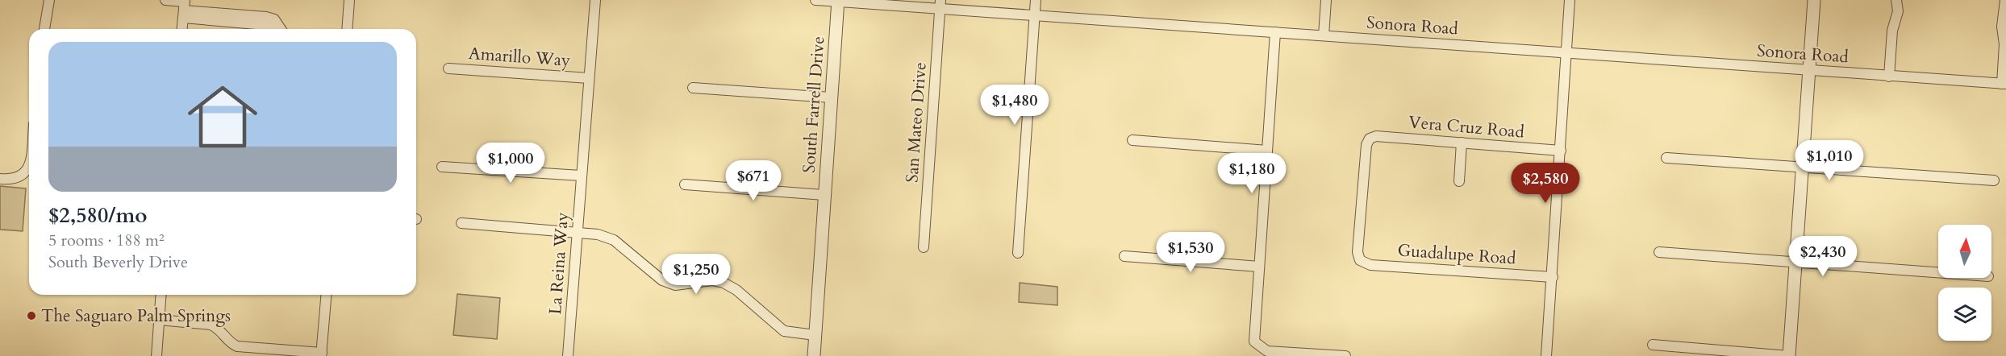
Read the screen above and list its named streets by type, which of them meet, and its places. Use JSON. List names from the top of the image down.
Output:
{
  "streets": {
    "street": [
      "Sonora Road",
      "Amarillo Way",
      "South Farrell Drive",
      "San Mateo Drive",
      "Vera Cruz Road",
      "Guadalupe Road",
      "La Reina Way"
    ]
  },
  "crossings": [
    ["Sonora Road", "South Farrell Drive"],
    ["Sonora Road", "San Mateo Drive"],
    ["Amarillo Way", "La Reina Way"],
    ["Vera Cruz Road", "Guadalupe Road"]
  ],
  "places": ["The Saguaro Palm Springs"],
  "north": "top",
  "page": {
    "list": [
      {
        "name": "$2,580/mo",
        "note": "5 rooms · 188 m² · South Beverly Drive"
      }
    ],
    "price": [
      "$1,480",
      "$1,010",
      "$1,000",
      "$1,180",
      "$671",
      "$2,580",
      "$1,530",
      "$2,430",
      "$1,250"
    ]
  }
}
